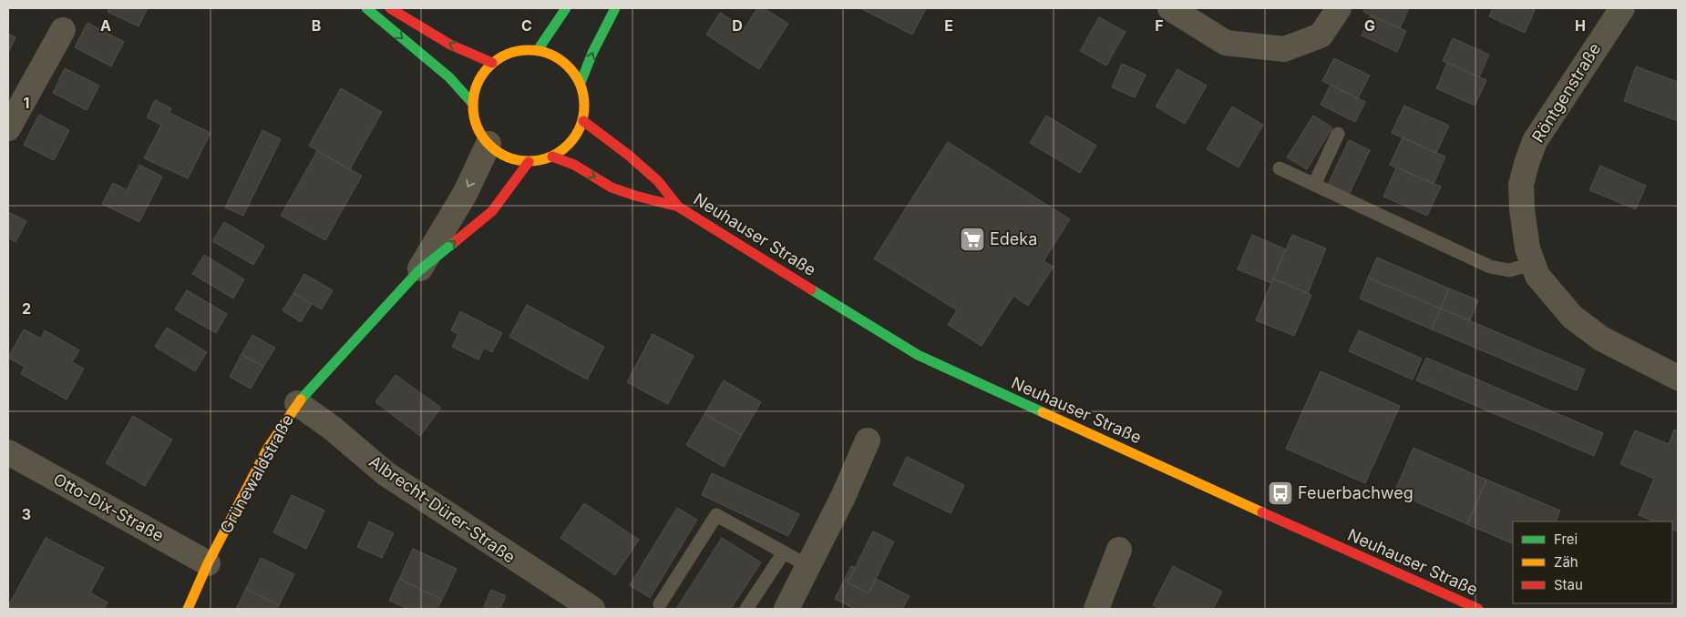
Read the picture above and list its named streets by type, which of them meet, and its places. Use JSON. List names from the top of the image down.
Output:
{
  "streets": {
    "street": [
      "Röntgenstraße",
      "Neuhauser Straße",
      "Grünewaldstraße",
      "Otto-Dix-Straße",
      "Albrecht-Dürer-Straße"
    ]
  },
  "crossings": [
    ["Neuhauser Straße", "Grünewaldstraße"],
    ["Grünewaldstraße", "Otto-Dix-Straße"],
    ["Grünewaldstraße", "Albrecht-Dürer-Straße"]
  ],
  "places": {
    "supermarket": ["Edeka"],
    "bus stop": ["Feuerbachweg"]
  },
  "legend": ["Frei", "Zäh", "Stau"],
  "grid": {
    "columns": [
      "A",
      "B",
      "C",
      "D",
      "E",
      "F",
      "G",
      "H"
    ],
    "rows": ["1", "2", "3"]
  }
}
